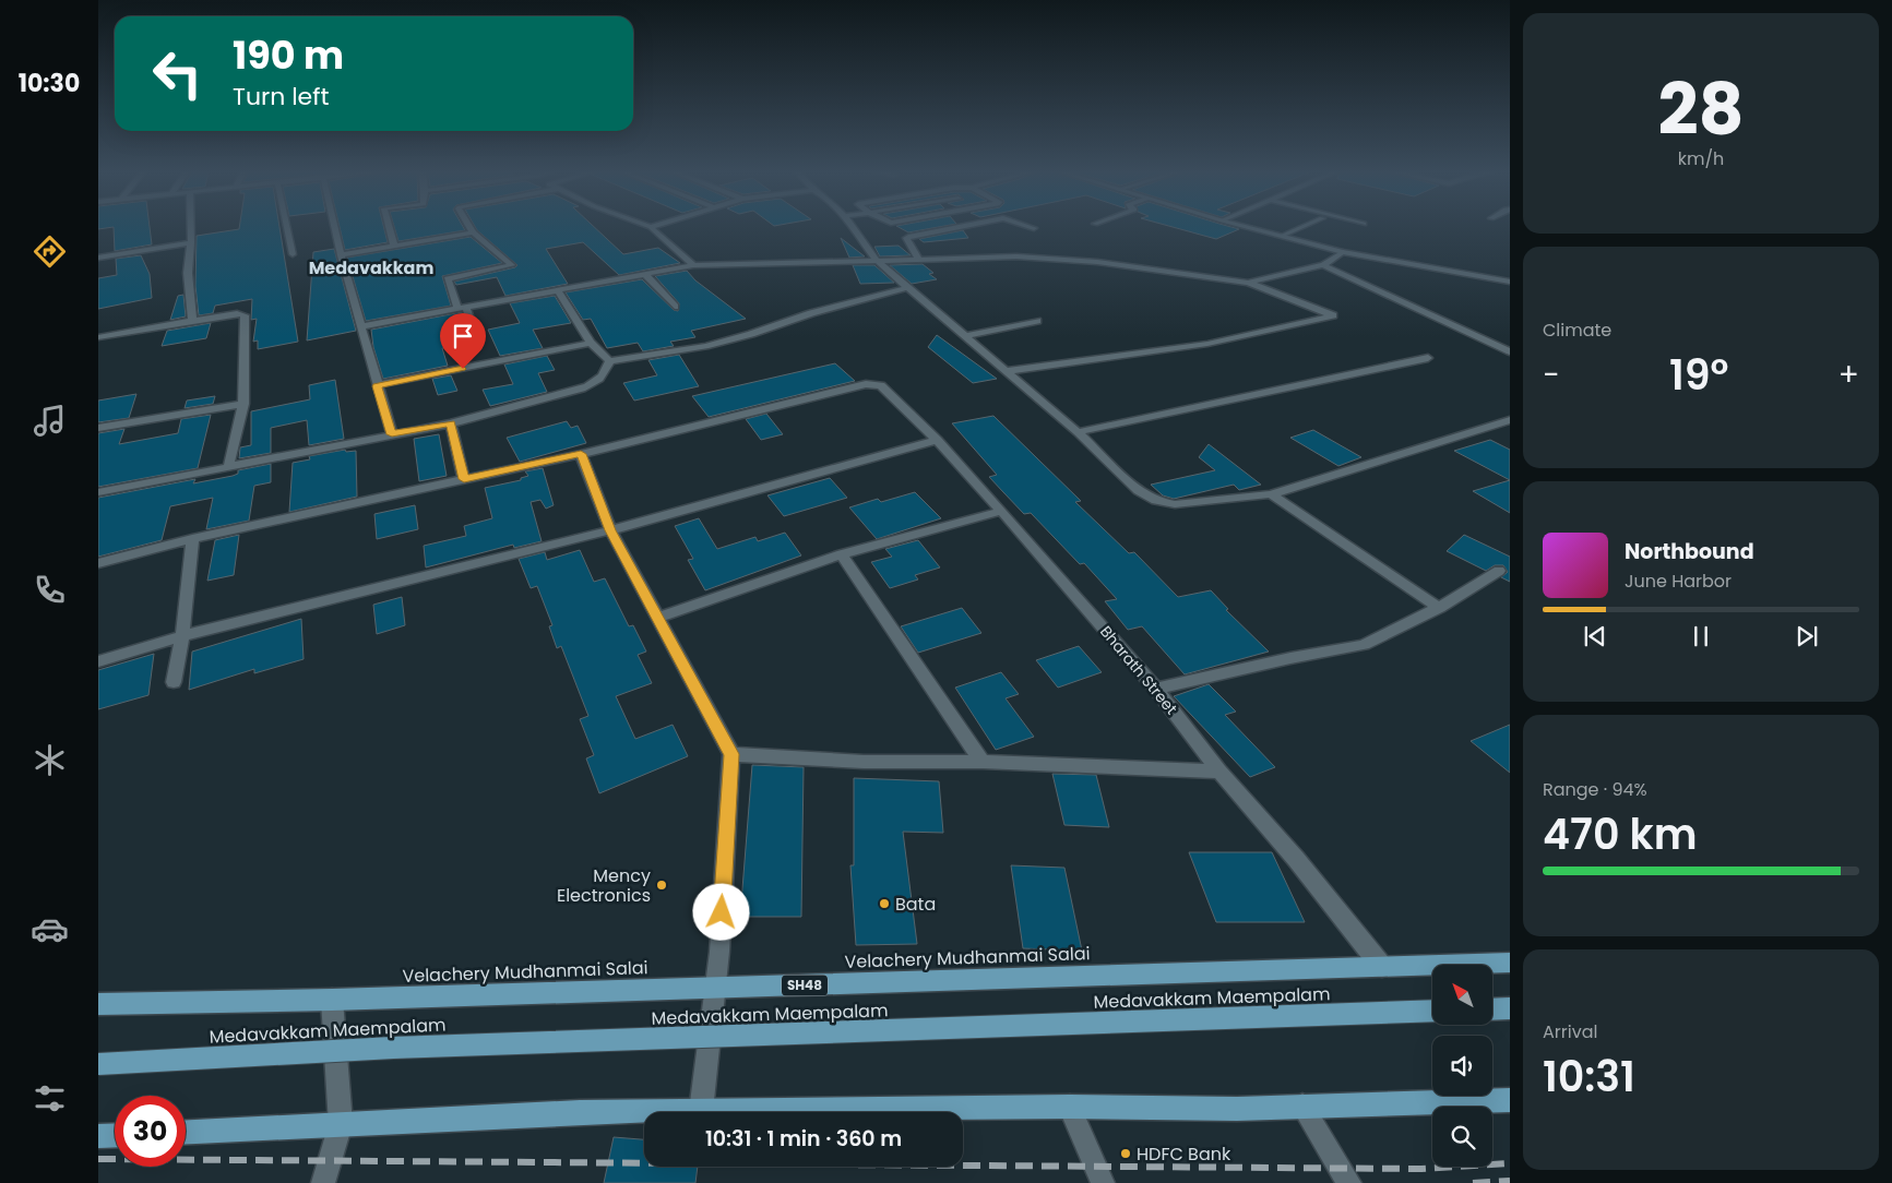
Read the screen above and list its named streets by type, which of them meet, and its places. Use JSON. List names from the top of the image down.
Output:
{
  "streets": {
    "main road": ["Velachery Mudhanmai Salai", "SH48", "Medavakkam Maempalam"],
    "street": ["Bharath Street"]
  },
  "crossings": [
    ["Bharath Street", "Velachery Mudhanmai Salai"]
  ],
  "districts": ["Medavakkam"],
  "places": ["Mency Electronics", "Bata", "HDFC Bank"],
  "north": "top left",
  "page": {
    "tabs": "10:30",
    "tile": [
      ["28", "km/h"],
      "Climate",
      ["Range · 94%", "470 km"],
      ["Arrival", "10:31"]
    ],
    "turn": ["190 m", "Turn left"],
    "heat": ["−", "19°", "+"],
    "song": ["Northbound", "June Harbor"],
    "limit": "30",
    "trip": "10:31 · 1 min · 360 m"
  }
}
